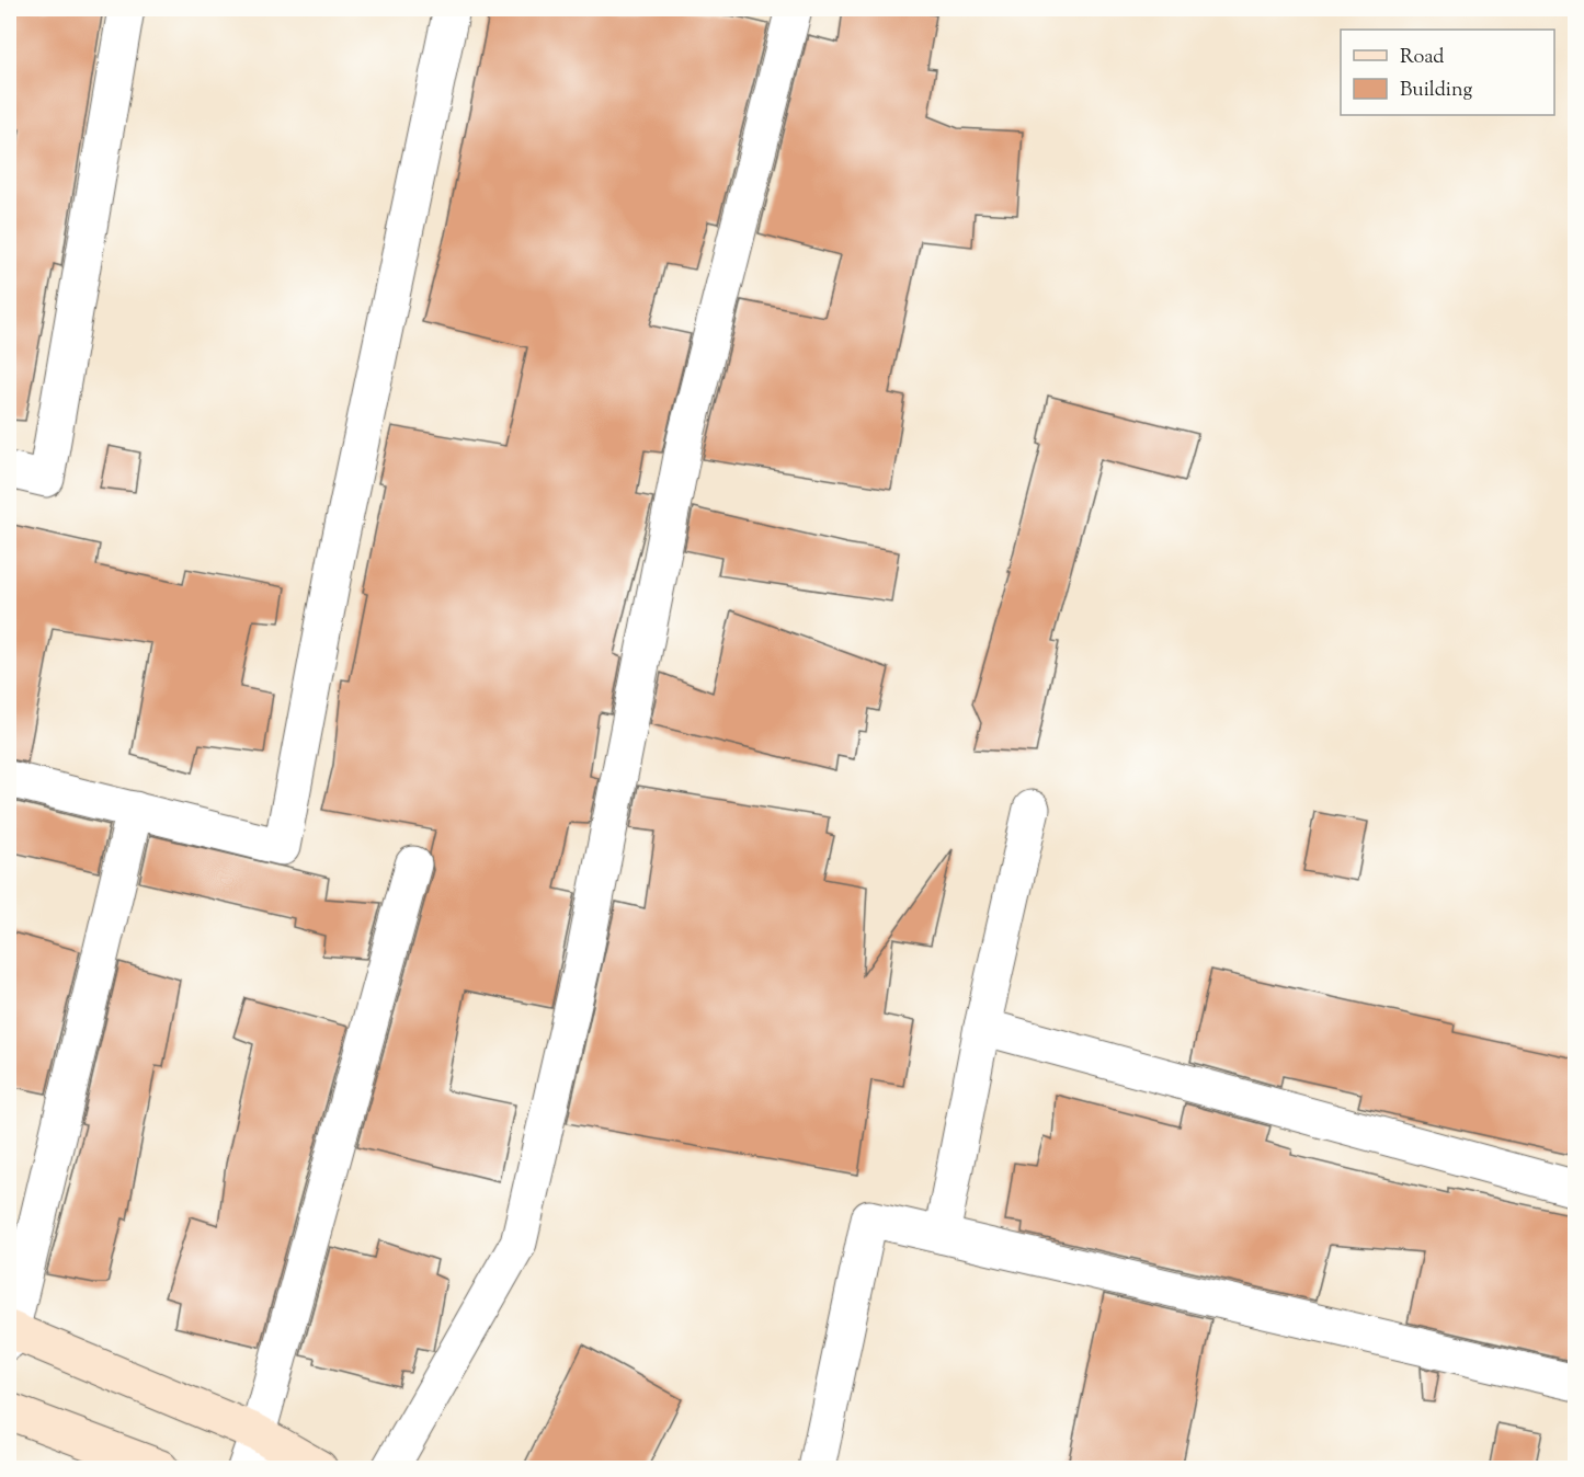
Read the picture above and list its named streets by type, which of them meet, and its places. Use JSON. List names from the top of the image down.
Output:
{
  "legend": ["Road", "Building"]
}
